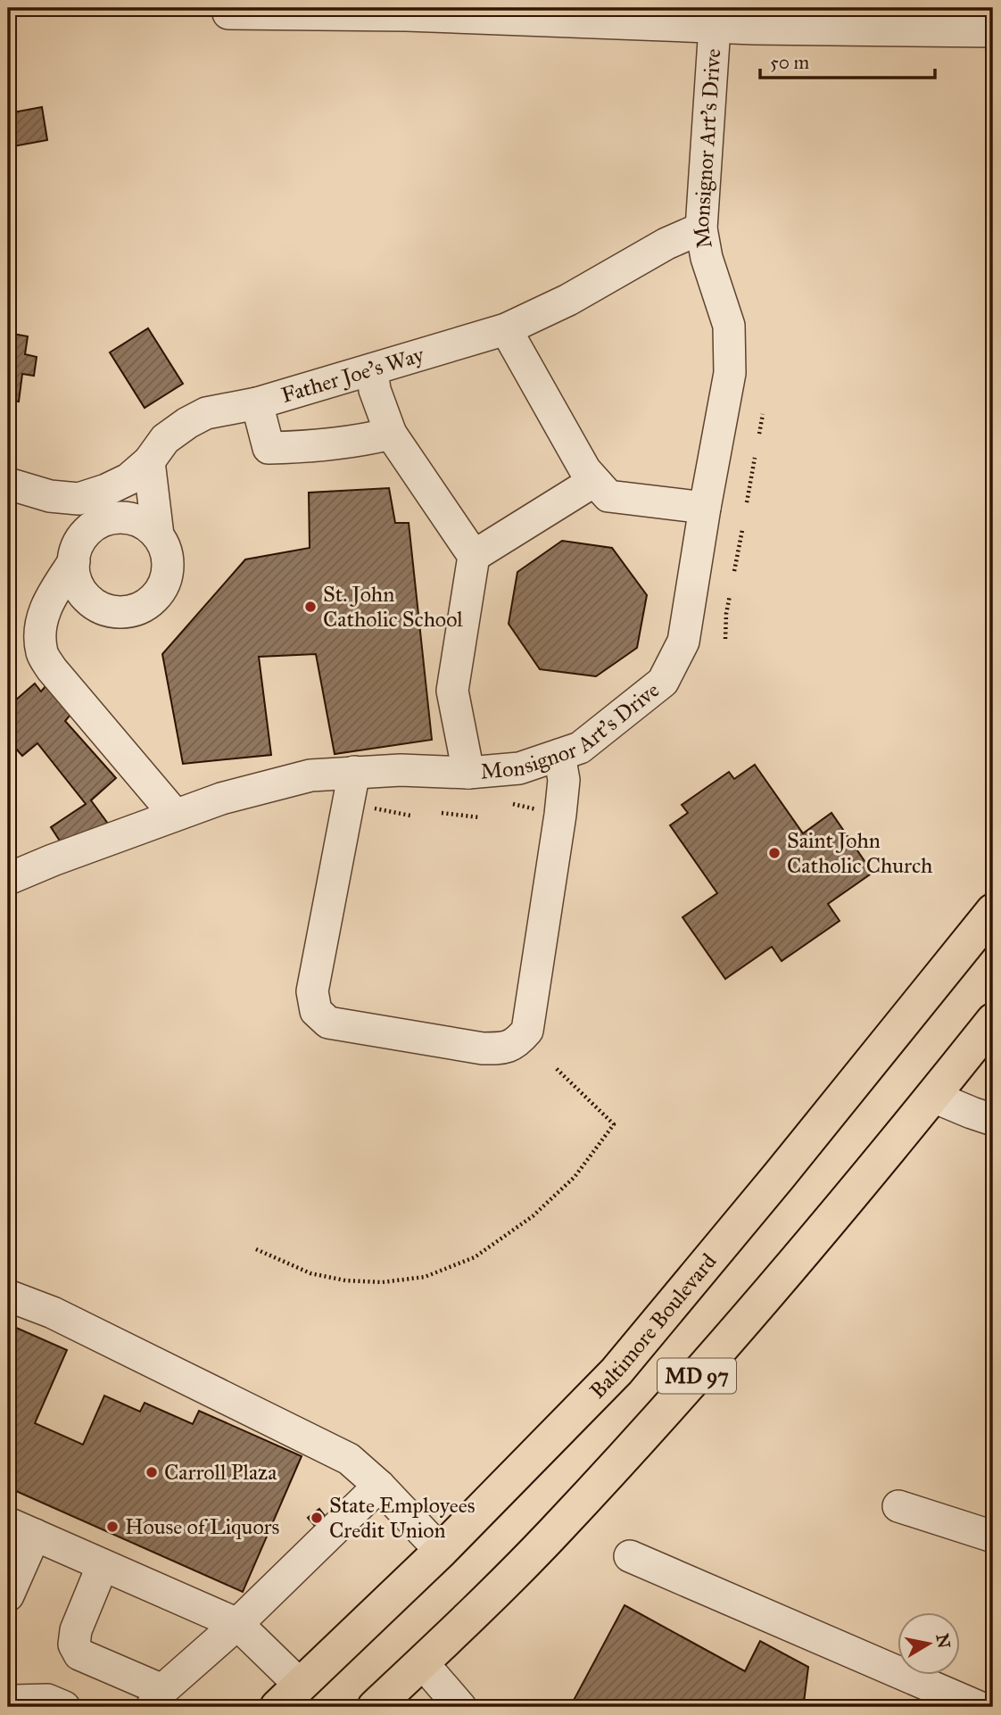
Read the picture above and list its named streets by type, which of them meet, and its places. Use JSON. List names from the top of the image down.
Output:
{
  "streets": {
    "highway": ["Baltimore Boulevard", "MD 97"],
    "street": ["Monsignor Art’s Drive", "Father Joe’s Way"]
  },
  "crossings": [
    ["Monsignor Art’s Drive", "Father Joe’s Way"]
  ],
  "places": [
    "St. John Catholic School",
    "Saint John Catholic Church",
    "Carroll Plaza",
    "State Employees Credit Union",
    "House of Liquors"
  ],
  "scale_bar": "50 m",
  "north": "right"
}
